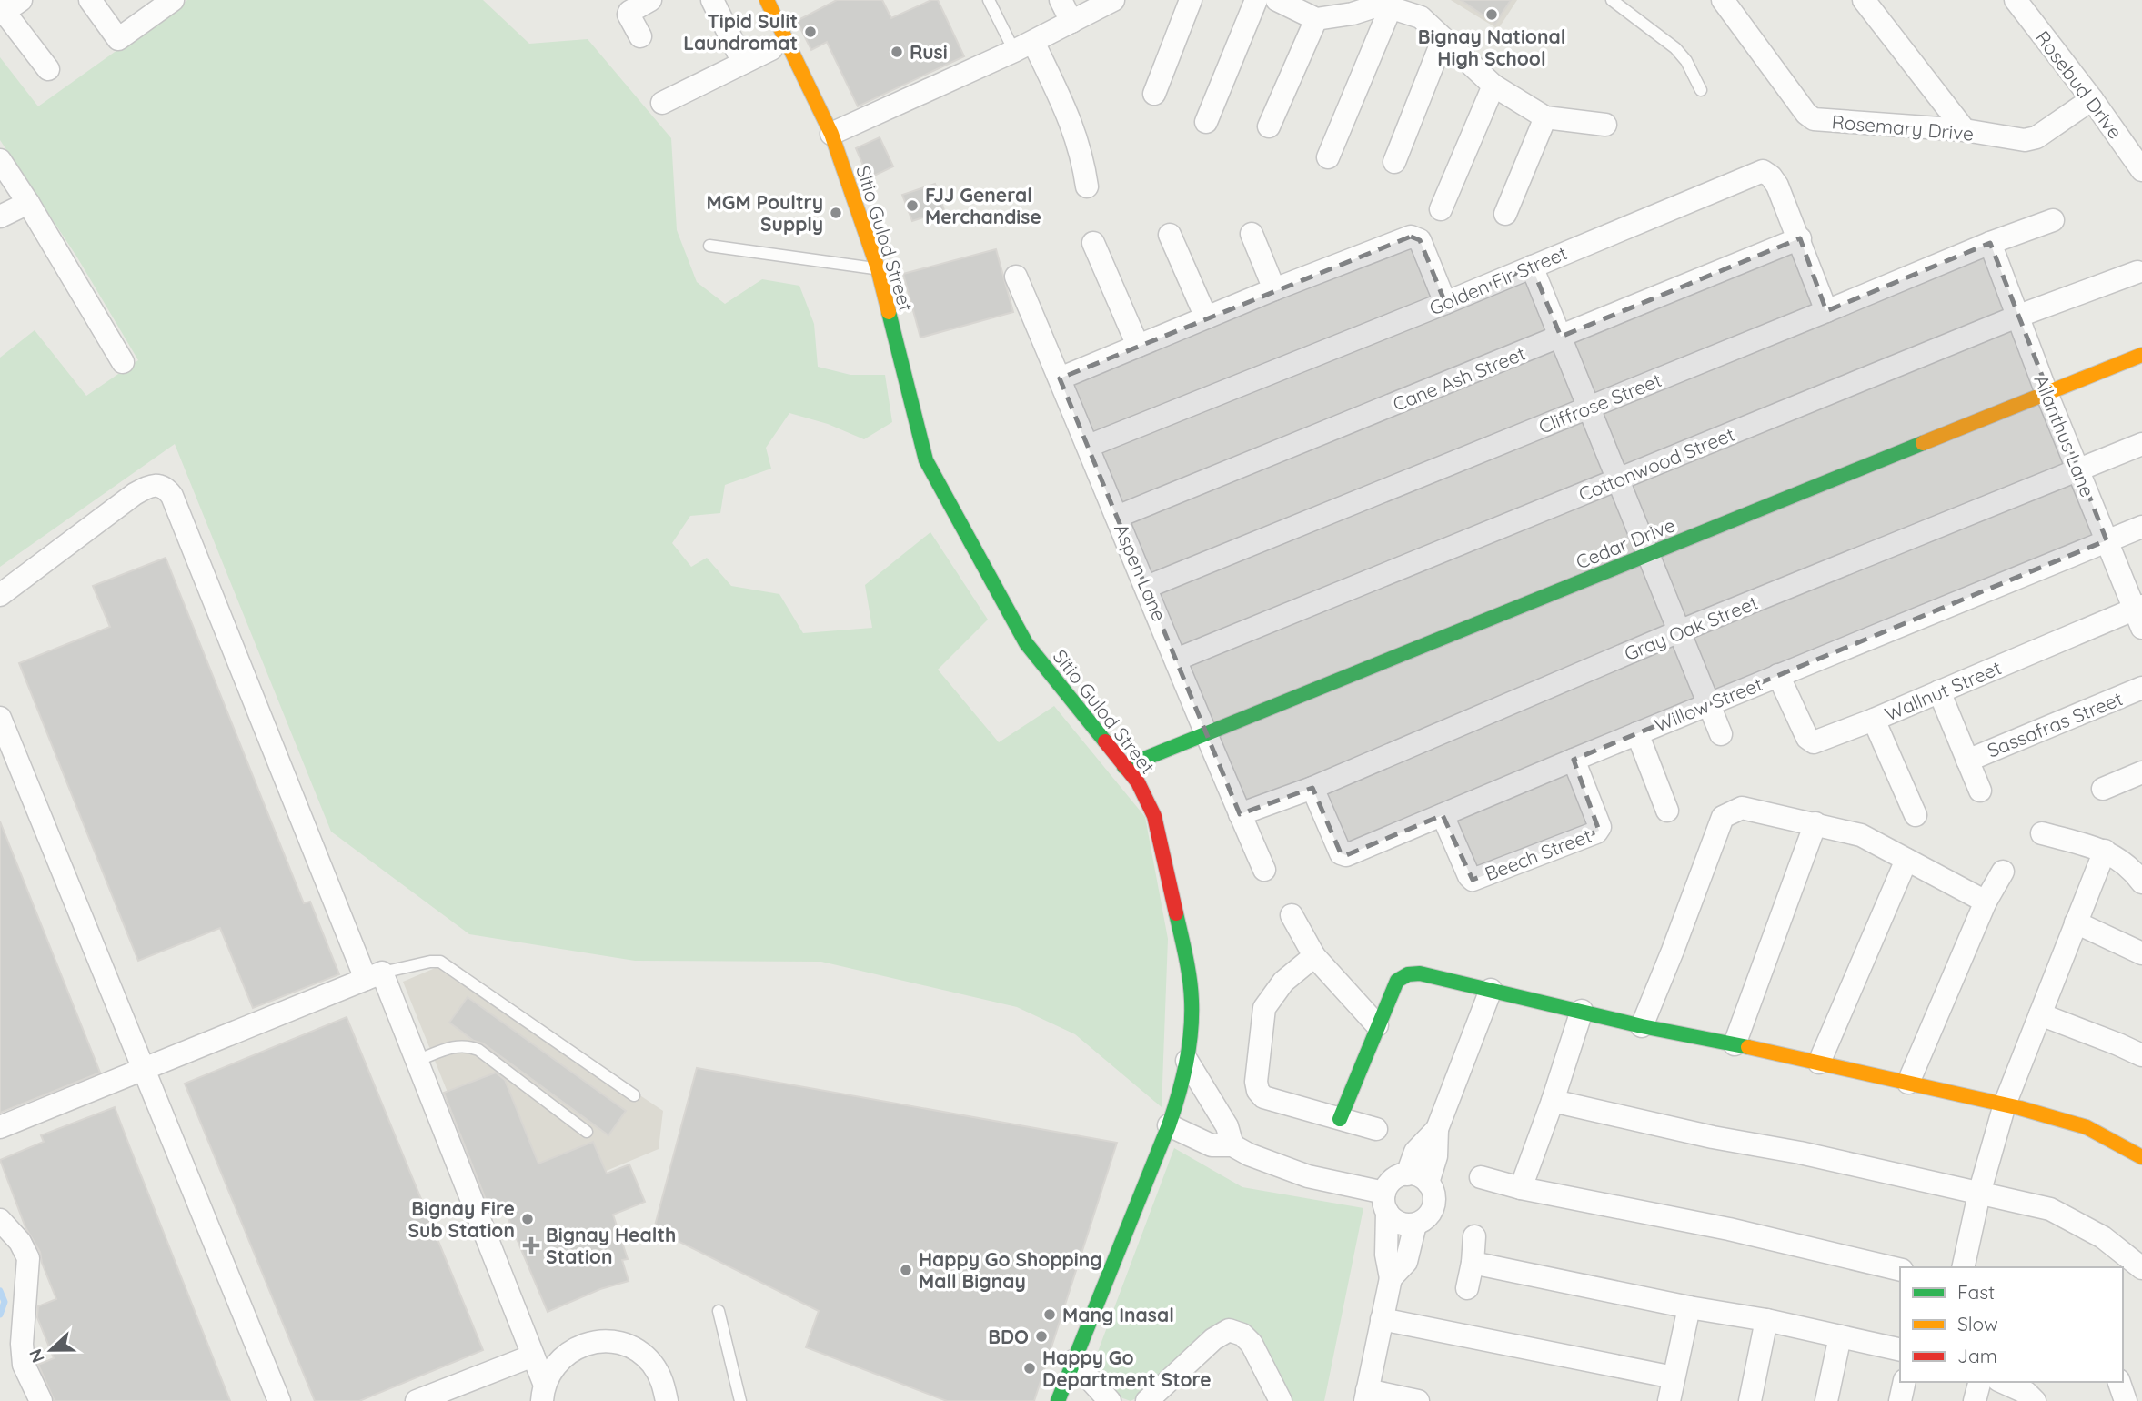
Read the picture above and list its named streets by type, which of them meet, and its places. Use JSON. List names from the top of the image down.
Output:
{
  "streets": {
    "street": [
      "Rosebud Drive",
      "Rosemary Drive",
      "Sitio Gulod Street",
      "Golden Fir Street",
      "Cane Ash Street",
      "Cliffrose Street",
      "Ailanthus Lane",
      "Cottonwood Street",
      "Cedar Drive",
      "Aspen Lane",
      "Gray Oak Street",
      "Wallnut Street",
      "Willow Street",
      "Sassafras Street",
      "Beech Street"
    ]
  },
  "crossings": [
    ["Rosebud Drive", "Rosemary Drive"],
    ["Sitio Gulod Street", "Cedar Drive"],
    ["Golden Fir Street", "Cane Ash Street"],
    ["Golden Fir Street", "Cliffrose Street"],
    ["Golden Fir Street", "Aspen Lane"],
    ["Cane Ash Street", "Aspen Lane"],
    ["Cliffrose Street", "Ailanthus Lane"],
    ["Cliffrose Street", "Aspen Lane"],
    ["Ailanthus Lane", "Cottonwood Street"],
    ["Ailanthus Lane", "Cedar Drive"],
    ["Ailanthus Lane", "Gray Oak Street"],
    ["Ailanthus Lane", "Wallnut Street"],
    ["Ailanthus Lane", "Willow Street"],
    ["Cottonwood Street", "Aspen Lane"],
    ["Cedar Drive", "Aspen Lane"],
    ["Aspen Lane", "Gray Oak Street"],
    ["Gray Oak Street", "Willow Street"],
    ["Wallnut Street", "Willow Street"],
    ["Wallnut Street", "Sassafras Street"],
    ["Willow Street", "Beech Street"]
  ],
  "places": {
    "other": [
      "Bignay National High School",
      "Tipid Sulit Laundromat",
      "Rusi",
      "FJJ General Merchandise",
      "MGM Poultry Supply",
      "Bignay Fire Sub Station",
      "Happy Go Shopping Mall Bignay",
      "Mang Inasal",
      "BDO",
      "Happy Go Department Store"
    ],
    "health": ["Bignay Health Station"]
  },
  "legend": ["Fast", "Slow", "Jam"],
  "north": "left"
}
